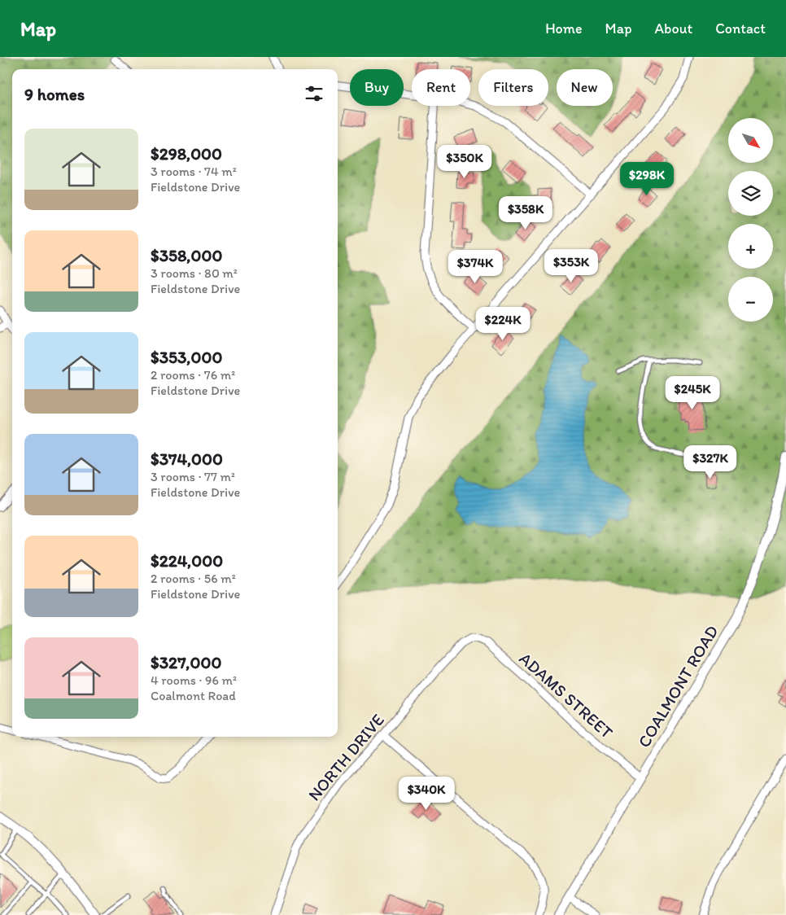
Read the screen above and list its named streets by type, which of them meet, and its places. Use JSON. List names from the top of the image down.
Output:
{
  "streets": {
    "street": ["COALMONT ROAD", "ADAMS STREET", "NORTH DRIVE"]
  },
  "crossings": [
    ["COALMONT ROAD", "ADAMS STREET"],
    ["ADAMS STREET", "NORTH DRIVE"]
  ],
  "north": "bottom right",
  "page": {
    "header": "Map",
    "nav": [
      "Home",
      "Map",
      "About",
      "Contact"
    ],
    "chip": [
      "Buy",
      "Rent",
      "Filters",
      "New"
    ],
    "heading": "9 homes",
    "map_buttons": ["+", "−"],
    "list": [
      {
        "name": "$298,000",
        "note": "3 rooms · 74 m² · Fieldstone Drive"
      },
      {
        "name": "$358,000",
        "note": "3 rooms · 80 m² · Fieldstone Drive"
      },
      {
        "name": "$353,000",
        "note": "2 rooms · 76 m² · Fieldstone Drive"
      },
      {
        "name": "$374,000",
        "note": "3 rooms · 77 m² · Fieldstone Drive"
      },
      {
        "name": "$224,000",
        "note": "2 rooms · 56 m² · Fieldstone Drive"
      },
      {
        "name": "$327,000",
        "note": "4 rooms · 96 m² · Coalmont Road"
      }
    ],
    "price": [
      "$350K",
      "$298K",
      "$358K",
      "$353K",
      "$374K",
      "$224K",
      "$245K",
      "$327K",
      "$340K"
    ]
  }
}
